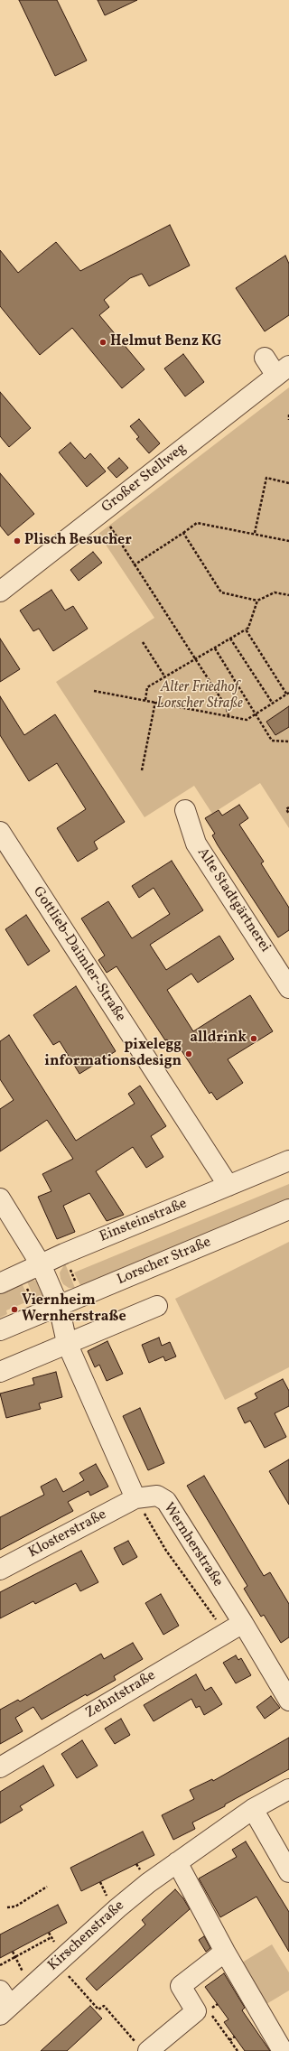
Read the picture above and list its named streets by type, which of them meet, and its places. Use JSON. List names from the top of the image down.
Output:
{
  "streets": {
    "street": [
      "Großer Stellweg",
      "Alte Stadtgärtnerei",
      "Gottlieb-Daimler-Straße",
      "Einsteinstraße",
      "Lorscher Straße",
      "Klosterstraße",
      "Wernherstraße",
      "Zehntstraße",
      "Kirschenstraße"
    ]
  },
  "crossings": [
    ["Gottlieb-Daimler-Straße", "Einsteinstraße"],
    ["Klosterstraße", "Wernherstraße"],
    ["Wernherstraße", "Zehntstraße"]
  ],
  "parks": ["Alter Friedhof Lorscher Straße"],
  "places": [
    "Helmut Benz KG",
    "Plisch Besucher",
    "alldrink",
    "pixelegg informationsdesign",
    "Viernheim Wernherstraße"
  ]
}
